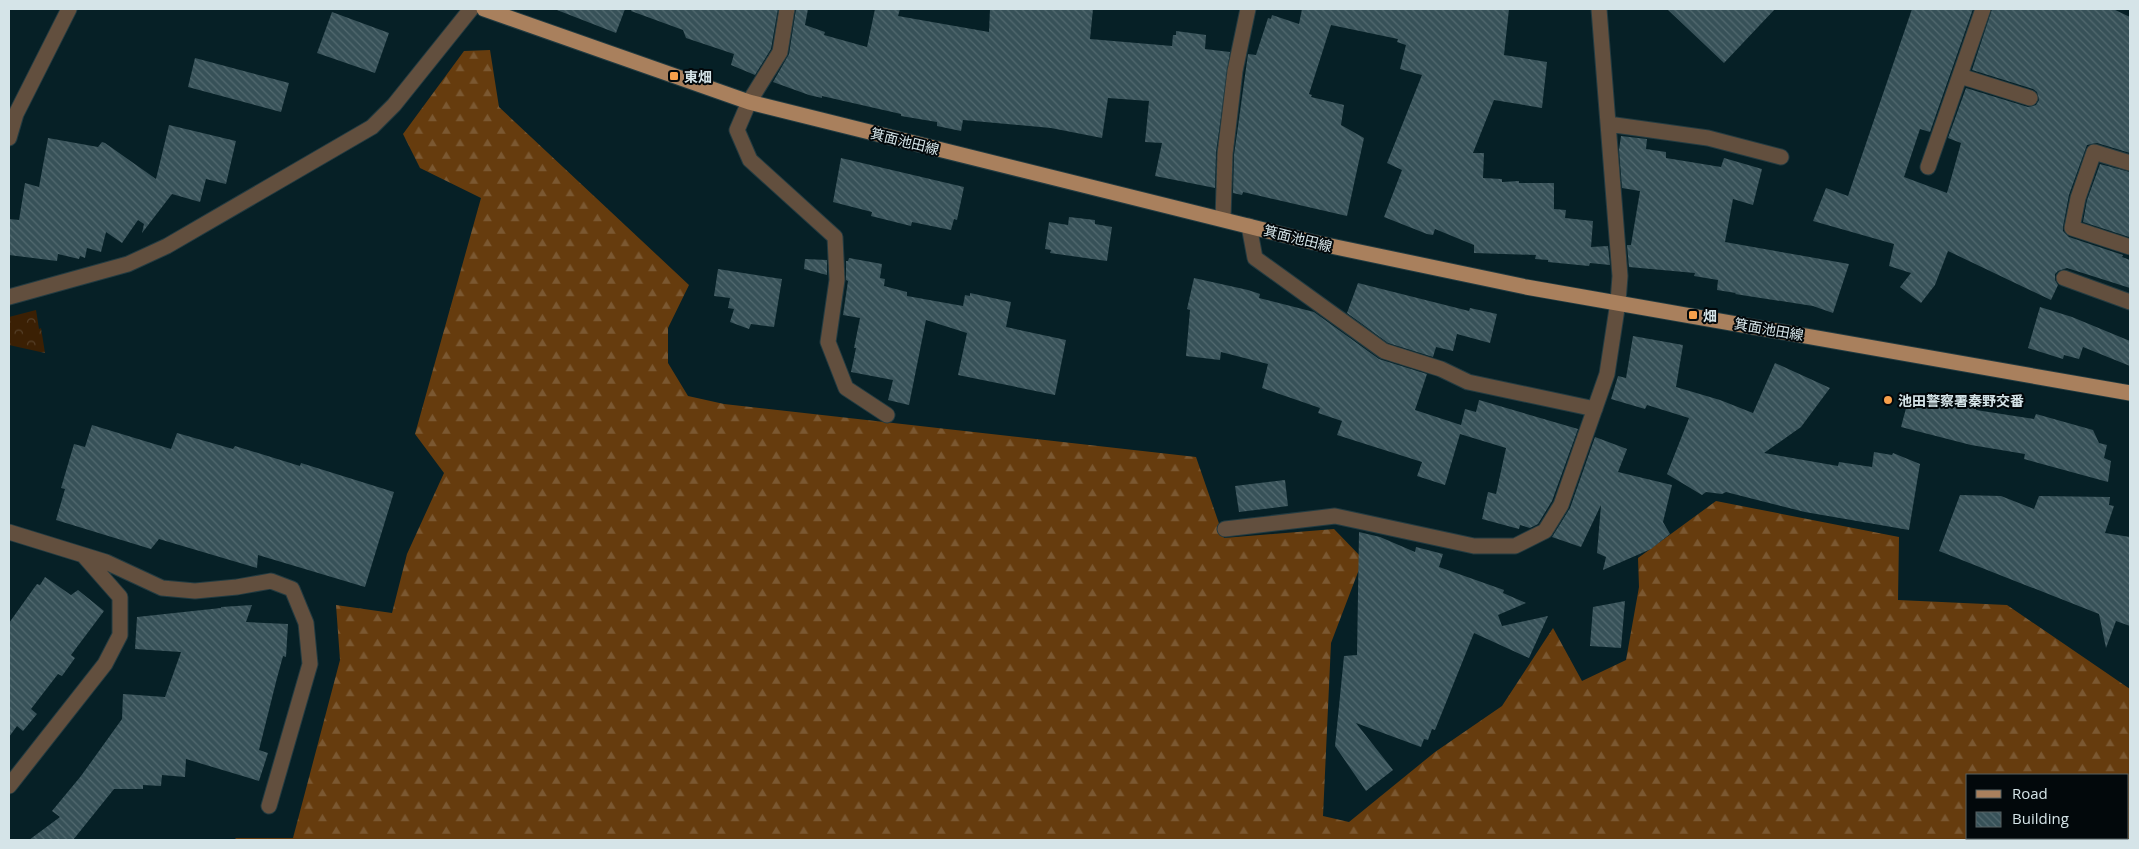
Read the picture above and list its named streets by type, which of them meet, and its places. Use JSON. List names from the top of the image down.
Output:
{
  "streets": {
    "main road": ["箕面池田線"]
  },
  "places": {
    "transit": ["東畑", "畑"],
    "other": ["池田警察署秦野交番"]
  },
  "legend": ["Road", "Building"]
}
